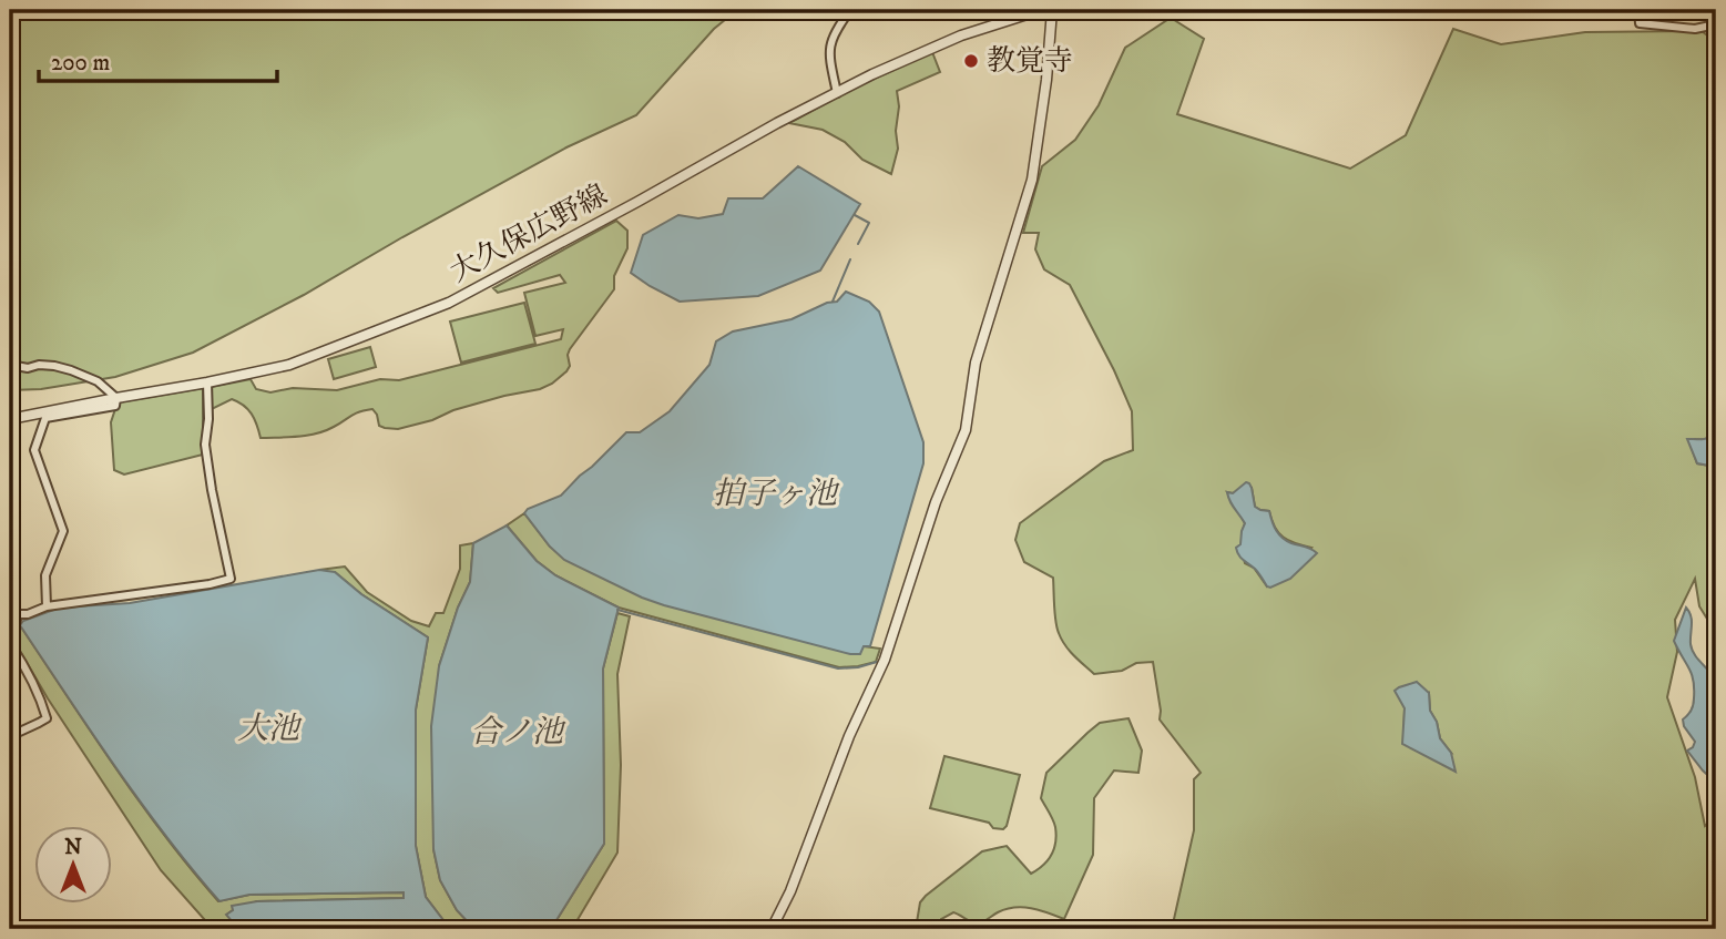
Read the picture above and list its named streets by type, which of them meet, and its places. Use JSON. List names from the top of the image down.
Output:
{
  "streets": {
    "street": ["大久保広野線"]
  },
  "water": ["拍子ヶ池", "大池", "合ノ池"],
  "places": ["教覚寺"],
  "scale_bar": "200 m",
  "north": "top"
}
